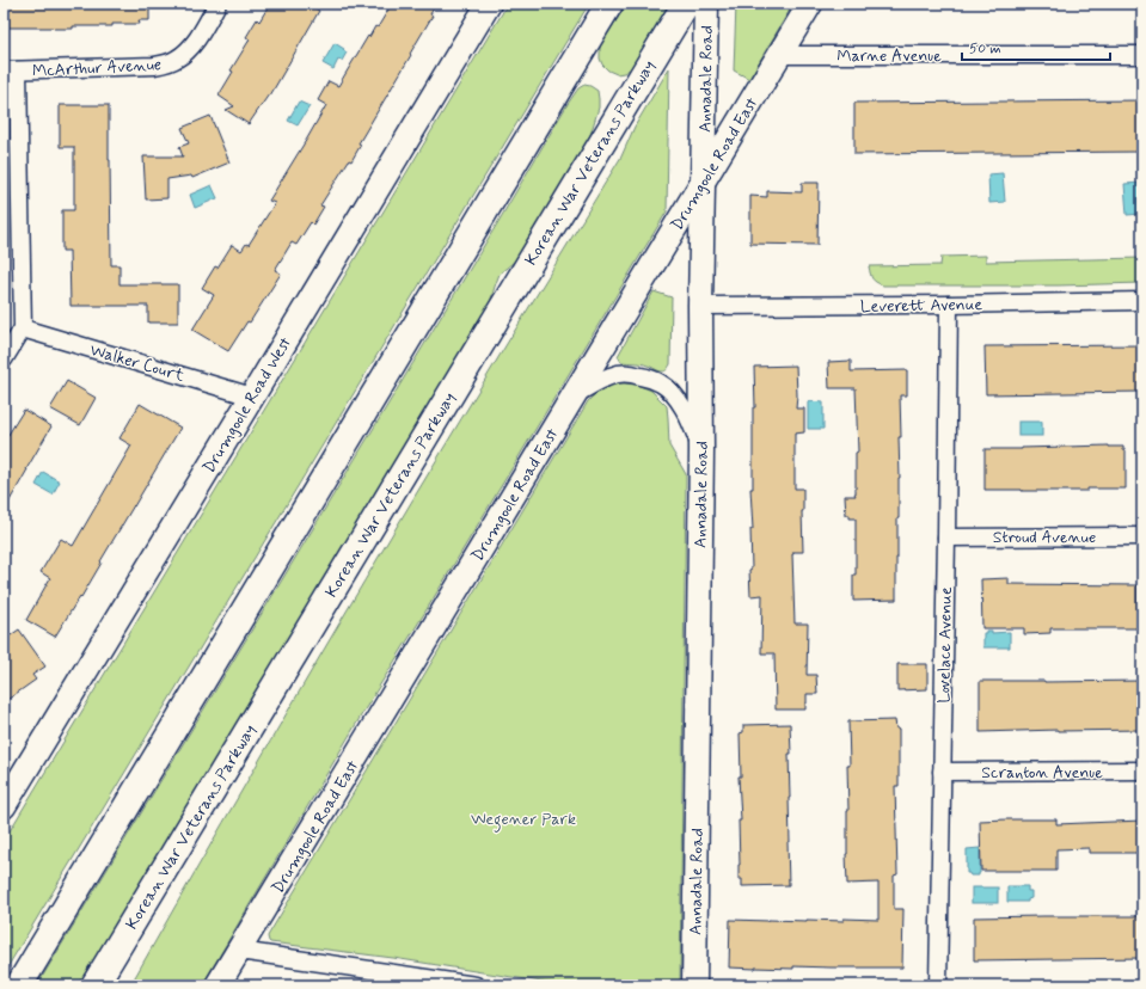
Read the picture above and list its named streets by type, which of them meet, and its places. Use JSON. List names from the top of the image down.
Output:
{
  "streets": {
    "highway": ["Korean War Veterans Parkway"],
    "main road": ["Annadale Road", "Drumgoole Road East", "Drumgoole Road West"],
    "street": [
      "Marne Avenue",
      "McArthur Avenue",
      "Leverett Avenue",
      "Walker Court",
      "Stroud Avenue",
      "Lovelace Avenue",
      "Scranton Avenue"
    ]
  },
  "crossings": [
    ["Marne Avenue", "Drumgoole Road East"],
    ["Annadale Road", "Drumgoole Road East"],
    ["Annadale Road", "Leverett Avenue"],
    ["Leverett Avenue", "Lovelace Avenue"],
    ["Walker Court", "Drumgoole Road West"],
    ["Stroud Avenue", "Lovelace Avenue"],
    ["Lovelace Avenue", "Scranton Avenue"]
  ],
  "parks": ["Wegener Park"],
  "scale_bar": "50 m"
}
